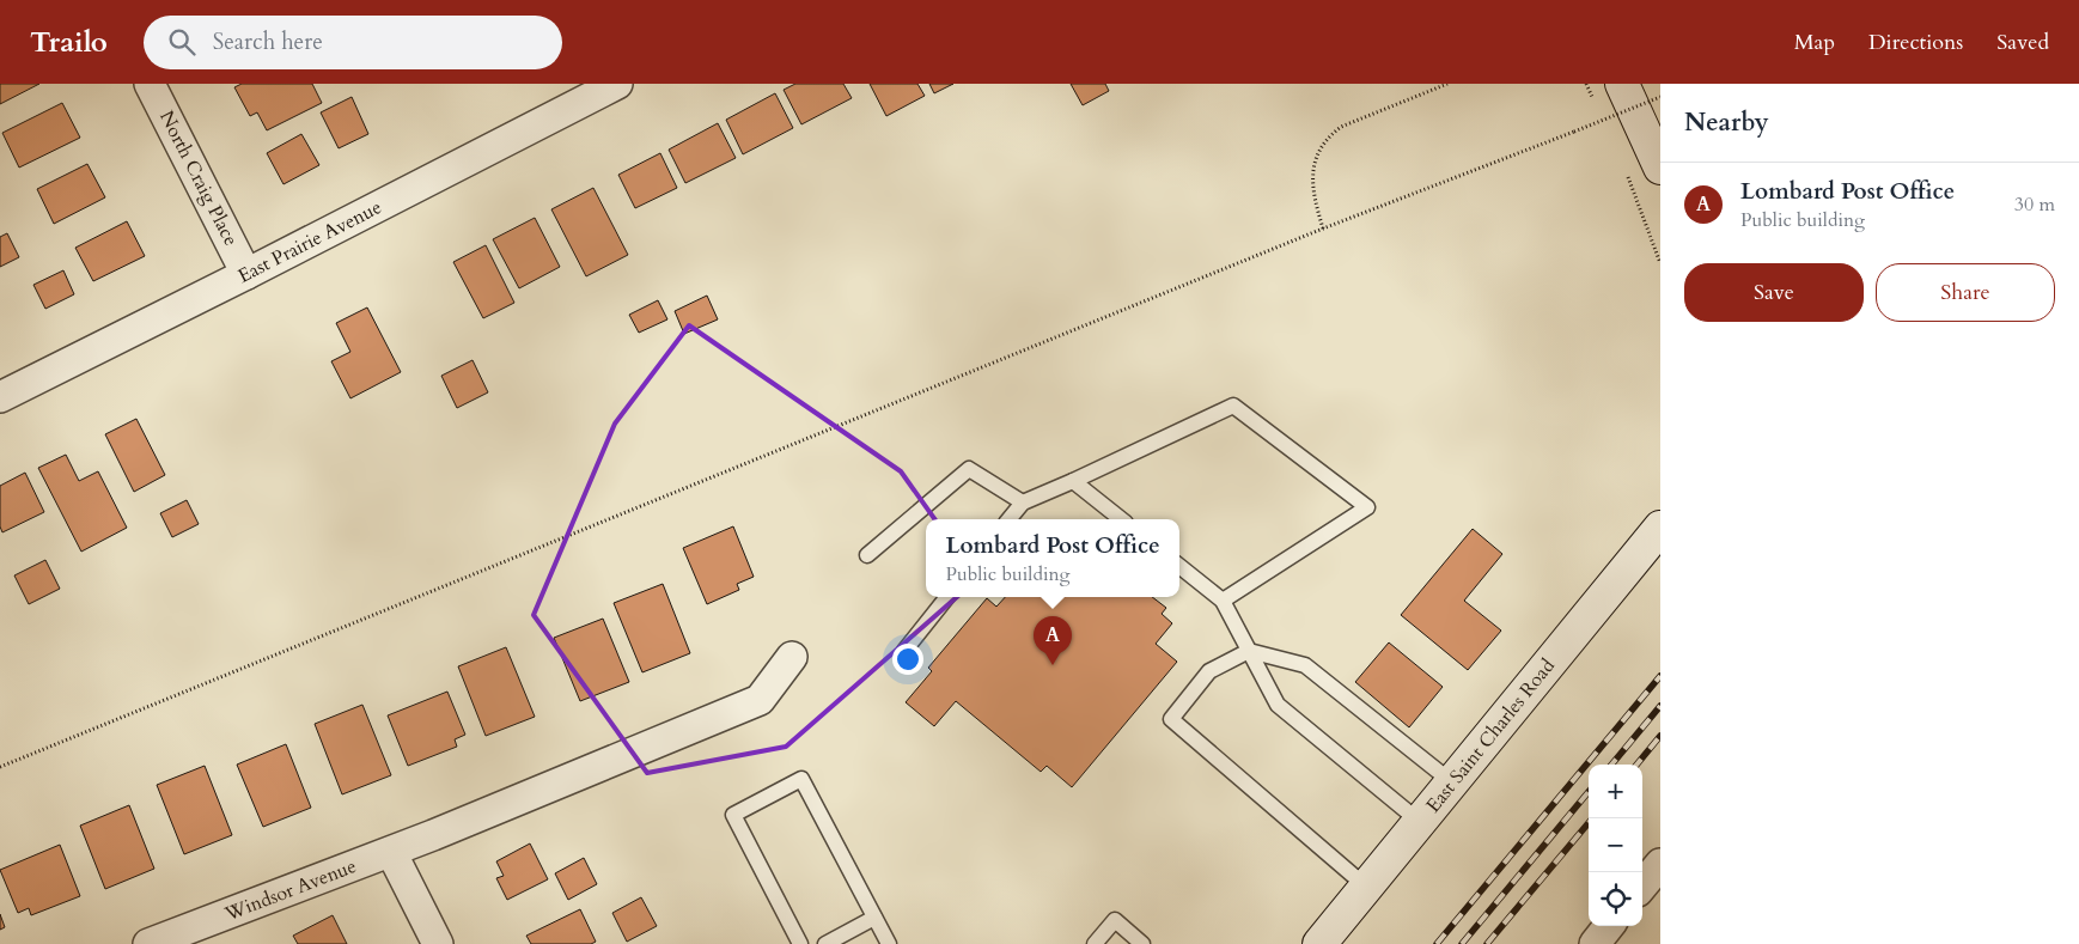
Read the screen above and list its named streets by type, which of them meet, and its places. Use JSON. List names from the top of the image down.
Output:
{
  "streets": {
    "main road": ["East Saint Charles Road"],
    "street": ["North Craig Place", "East Prairie Avenue", "Windsor Avenue"]
  },
  "crossings": [
    ["North Craig Place", "East Prairie Avenue"]
  ],
  "page": {
    "header": "Trailo",
    "search": "Search here",
    "nav": ["Map", "Directions", "Saved"],
    "heading": "Nearby",
    "list": [
      {
        "mark": "A",
        "name": "Lombard Post Office",
        "note": "Public building",
        "value": "30 m"
      }
    ],
    "buttons": ["Save", "Share"],
    "popup": ["Lombard Post Office", "Public building"],
    "pins": "A",
    "map_buttons": ["+", "−"]
  }
}
